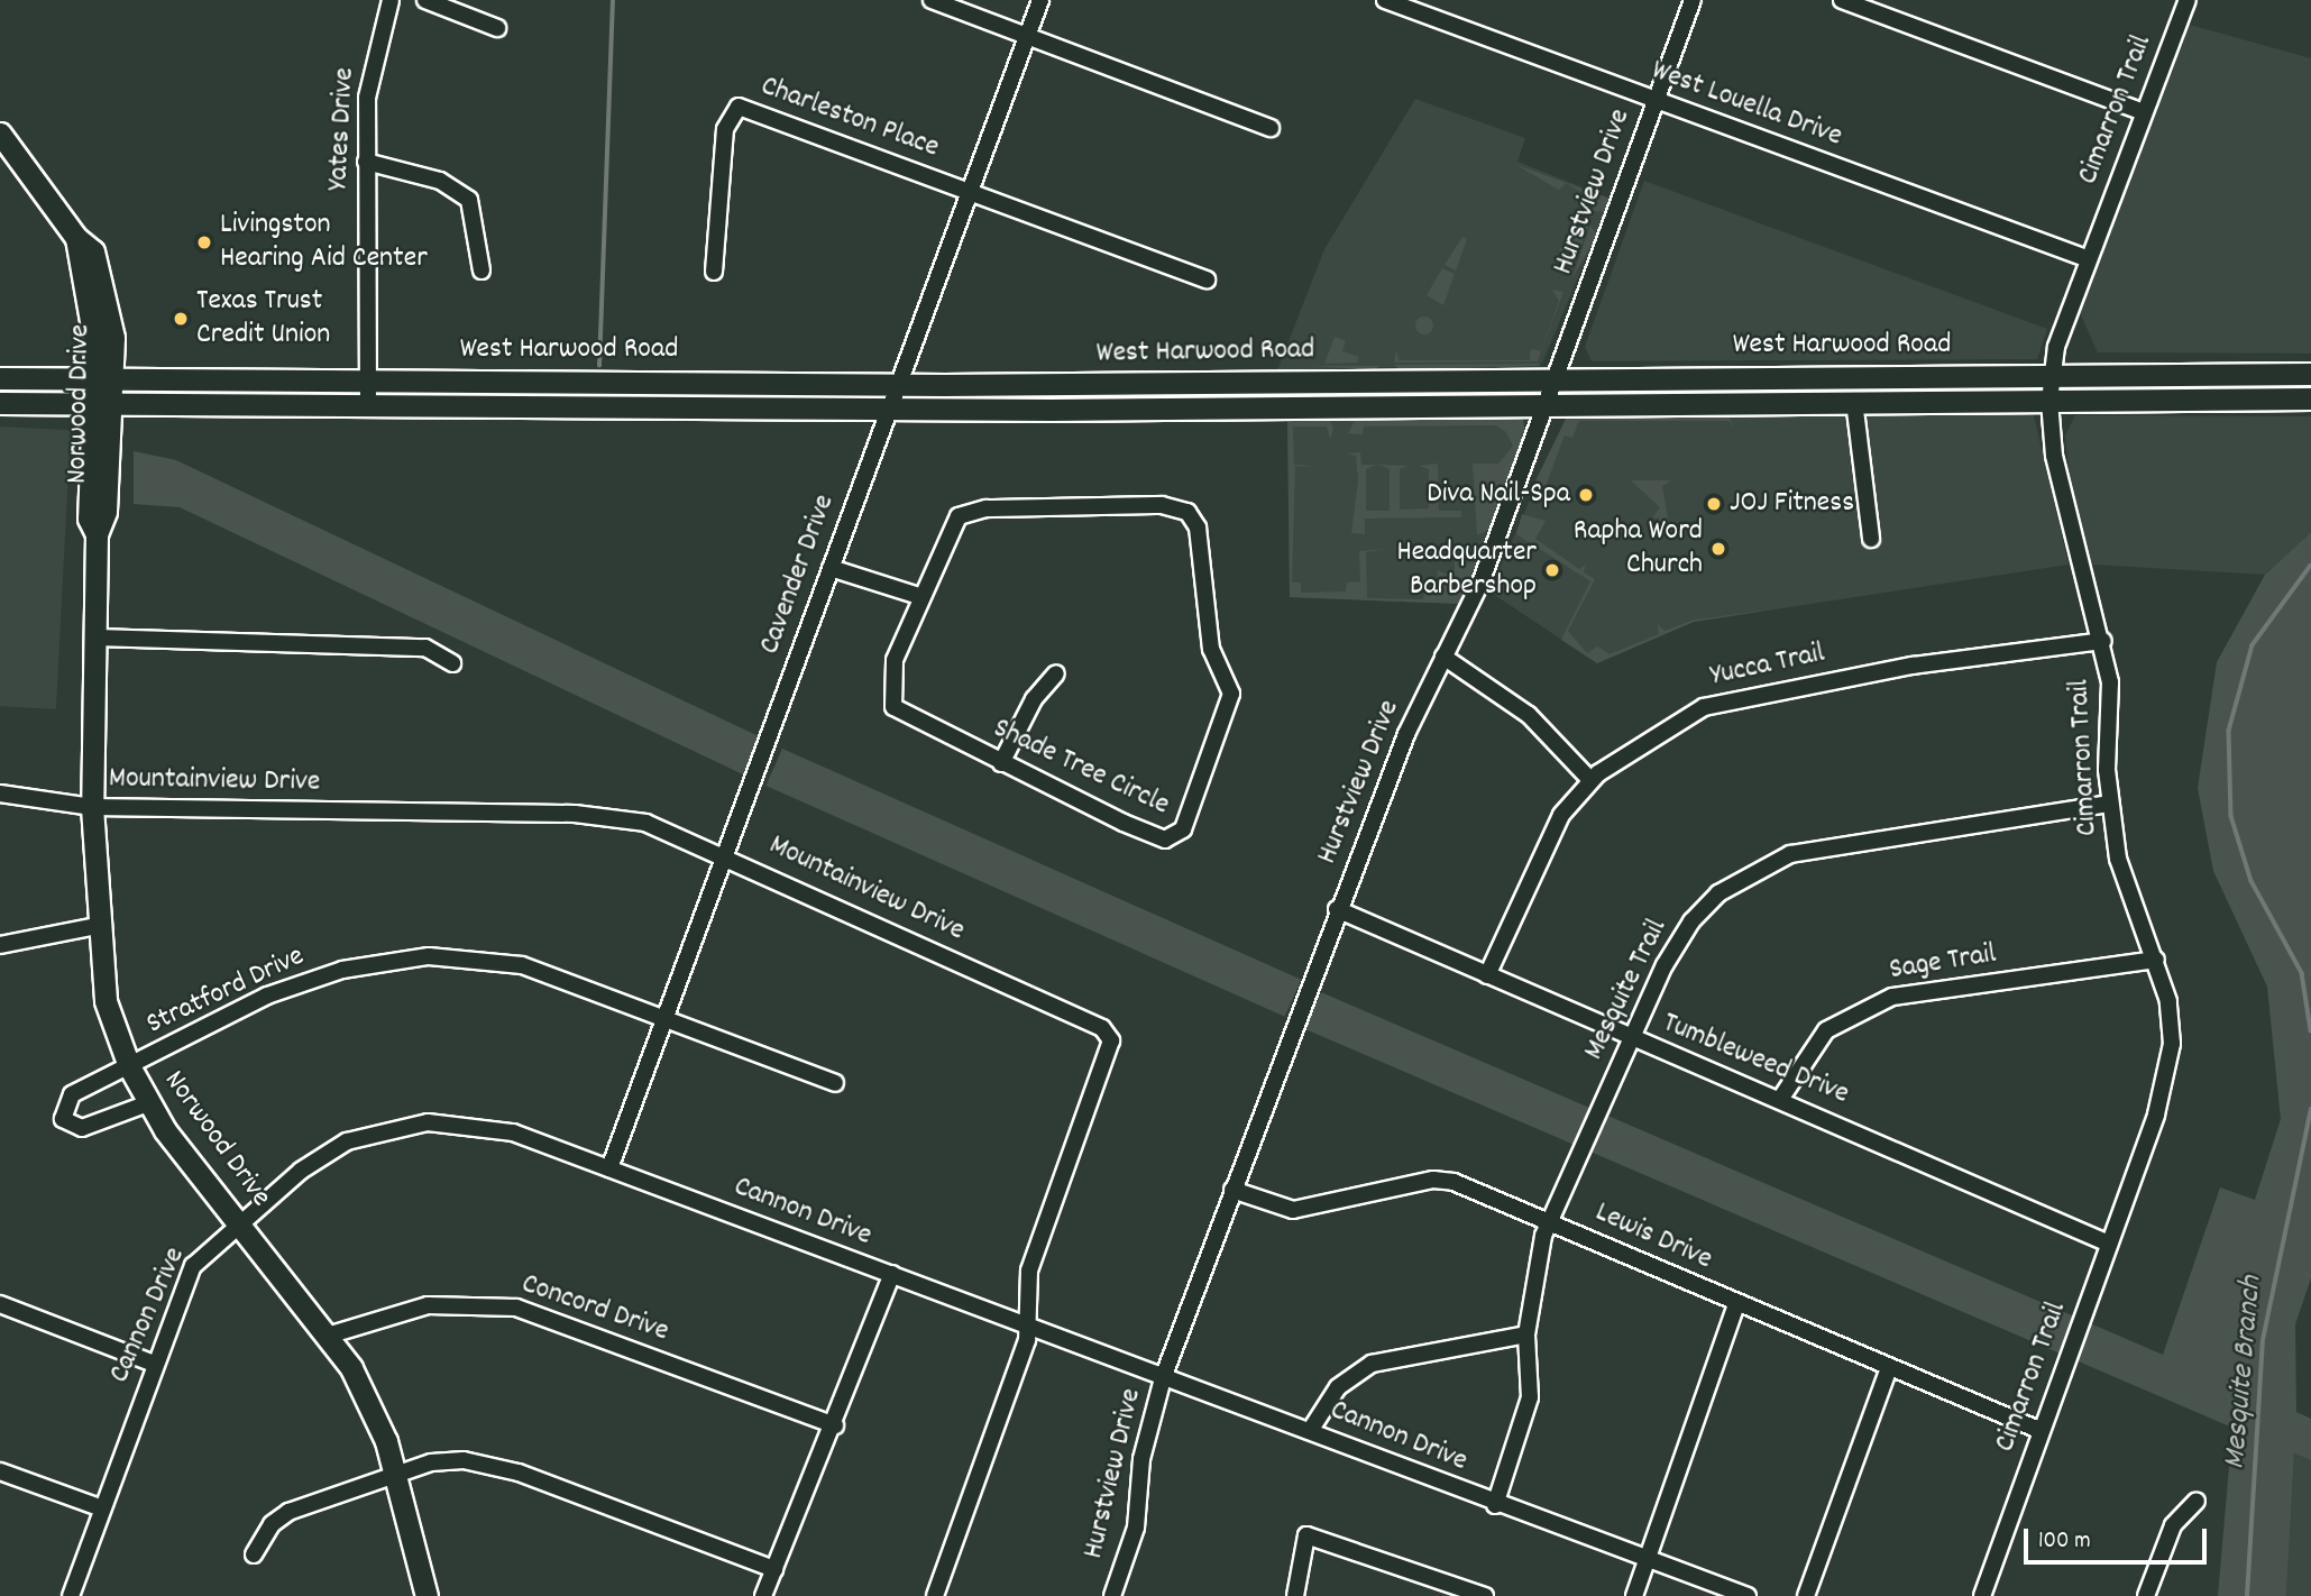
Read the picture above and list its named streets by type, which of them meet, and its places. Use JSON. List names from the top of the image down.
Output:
{
  "streets": {
    "main road": ["West Harwood Road", "Norwood Drive"],
    "street": [
      "West Louella Drive",
      "Cimarron Trail",
      "Charleston Place",
      "Yates Drive",
      "Hurstview Drive",
      "Cavender Drive",
      "Yucca Trail",
      "Shade Tree Circle",
      "Mountainview Drive",
      "Sage Trail",
      "Mesquite Trail",
      "Stratford Drive",
      "Tumbleweed Drive",
      "Cannon Drive",
      "Lewis Drive",
      "Concord Drive"
    ]
  },
  "crossings": [
    ["West Louella Drive", "Cimarron Trail"],
    ["West Louella Drive", "Hurstview Drive"],
    ["Cimarron Trail", "West Harwood Road"],
    ["Cimarron Trail", "Yucca Trail"],
    ["Cimarron Trail", "Sage Trail"],
    ["Cimarron Trail", "Mesquite Trail"],
    ["Cimarron Trail", "Tumbleweed Drive"],
    ["Cimarron Trail", "Lewis Drive"],
    ["Charleston Place", "Cavender Drive"],
    ["Yates Drive", "West Harwood Road"],
    ["Hurstview Drive", "West Harwood Road"],
    ["Hurstview Drive", "Tumbleweed Drive"],
    ["Hurstview Drive", "Cannon Drive"],
    ["Hurstview Drive", "Lewis Drive"],
    ["West Harwood Road", "Norwood Drive"],
    ["West Harwood Road", "Cavender Drive"],
    ["Norwood Drive", "Mountainview Drive"],
    ["Norwood Drive", "Stratford Drive"],
    ["Norwood Drive", "Cannon Drive"],
    ["Norwood Drive", "Concord Drive"],
    ["Cavender Drive", "Mountainview Drive"],
    ["Cavender Drive", "Stratford Drive"],
    ["Cavender Drive", "Cannon Drive"],
    ["Yucca Trail", "Tumbleweed Drive"],
    ["Mountainview Drive", "Cannon Drive"],
    ["Sage Trail", "Tumbleweed Drive"],
    ["Mesquite Trail", "Tumbleweed Drive"],
    ["Mesquite Trail", "Cannon Drive"],
    ["Mesquite Trail", "Lewis Drive"]
  ],
  "water": ["Mesquite Branch"],
  "places": [
    "Livingston Hearing Aid Center",
    "Texas Trust Credit Union",
    "Diva Nail-Spa",
    "JOJ Fitness",
    "Rapha Word Church",
    "Headquarter Barbershop"
  ],
  "scale_bar": "100 m"
}
